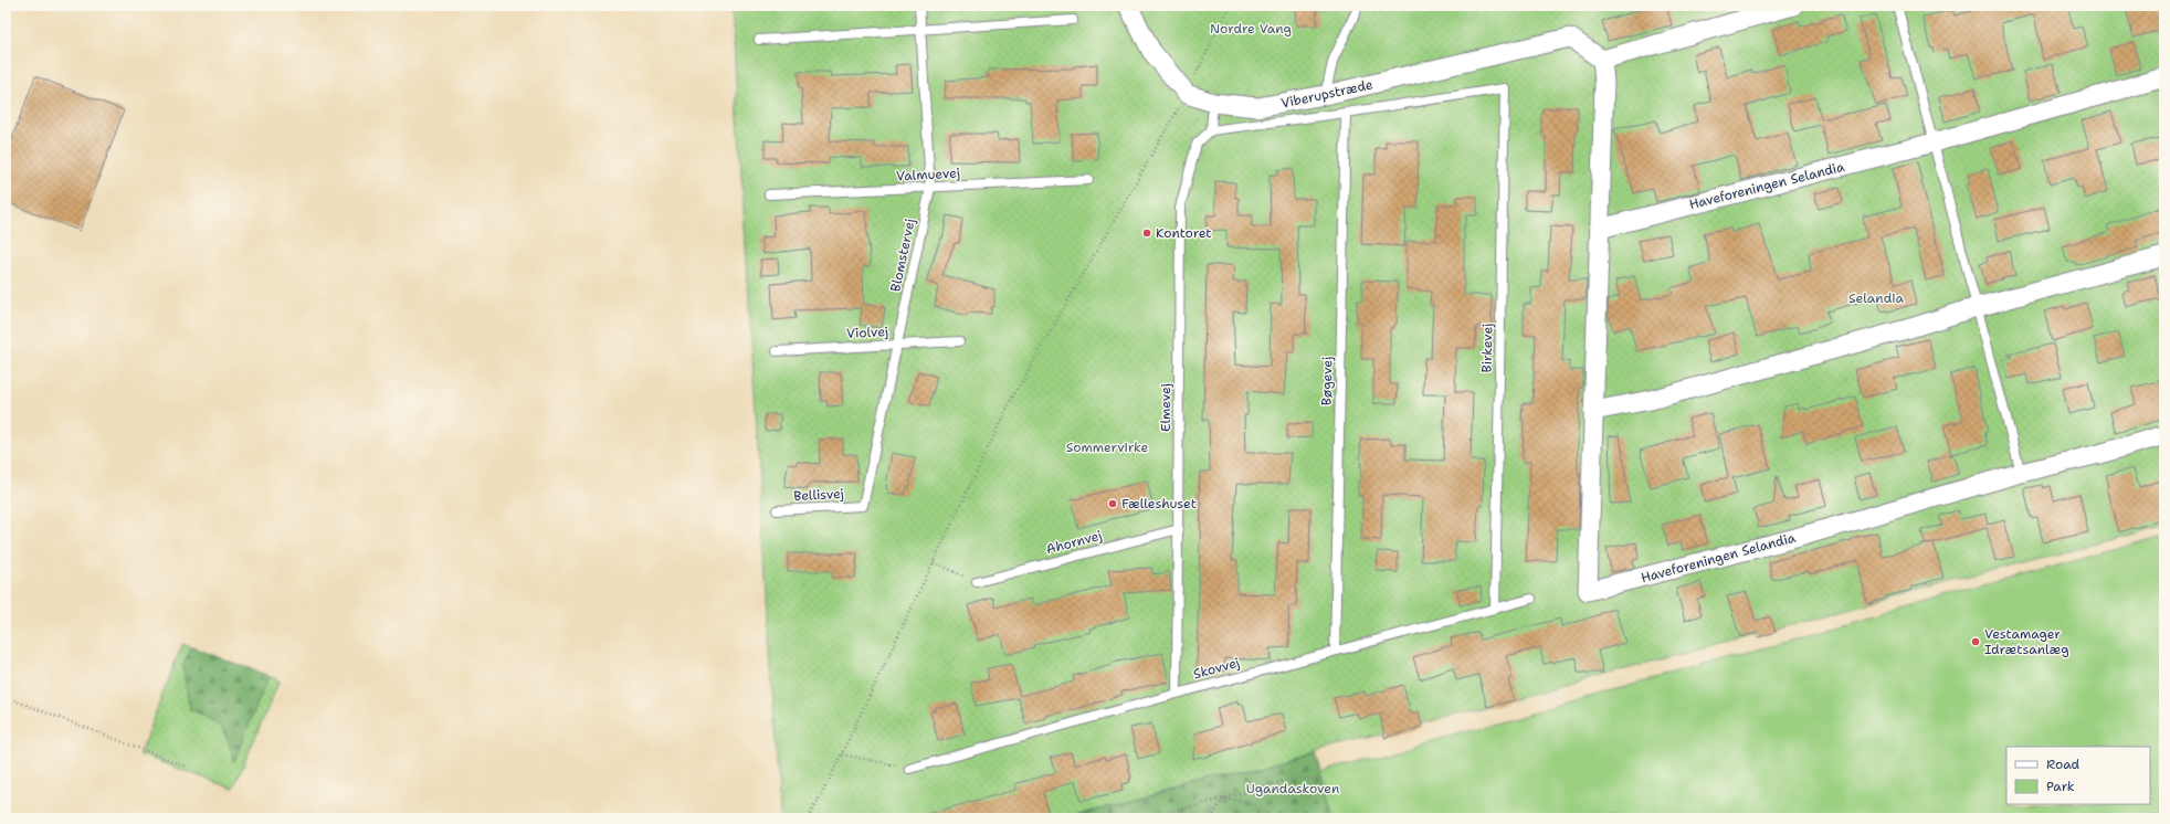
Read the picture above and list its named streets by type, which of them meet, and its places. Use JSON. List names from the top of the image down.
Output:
{
  "streets": {
    "street": ["Viberupstræde", "Haveforeningen Selandia"],
    "lane": [
      "Valmuevej",
      "Blomstervej",
      "Violvej",
      "Birkevej",
      "Bøgevej",
      "Elmevej",
      "Bellisvej",
      "Ahornvej",
      "Skovvej"
    ]
  },
  "crossings": [
    ["Viberupstræde", "Haveforeningen Selandia"],
    ["Valmuevej", "Blomstervej"],
    ["Blomstervej", "Violvej"],
    ["Blomstervej", "Bellisvej"],
    ["Birkevej", "Bøgevej"],
    ["Birkevej", "Skovvej"],
    ["Bøgevej", "Skovvej"],
    ["Elmevej", "Ahornvej"],
    ["Elmevej", "Skovvej"]
  ],
  "parks": [
    "Nordre Vang",
    "Selandia",
    "Sommervirke",
    "Ugandaskoven"
  ],
  "places": ["Kontoret", "Fælleshuset", "Vestamager Idrætsanlæg"],
  "legend": ["Road", "Park"]
}
